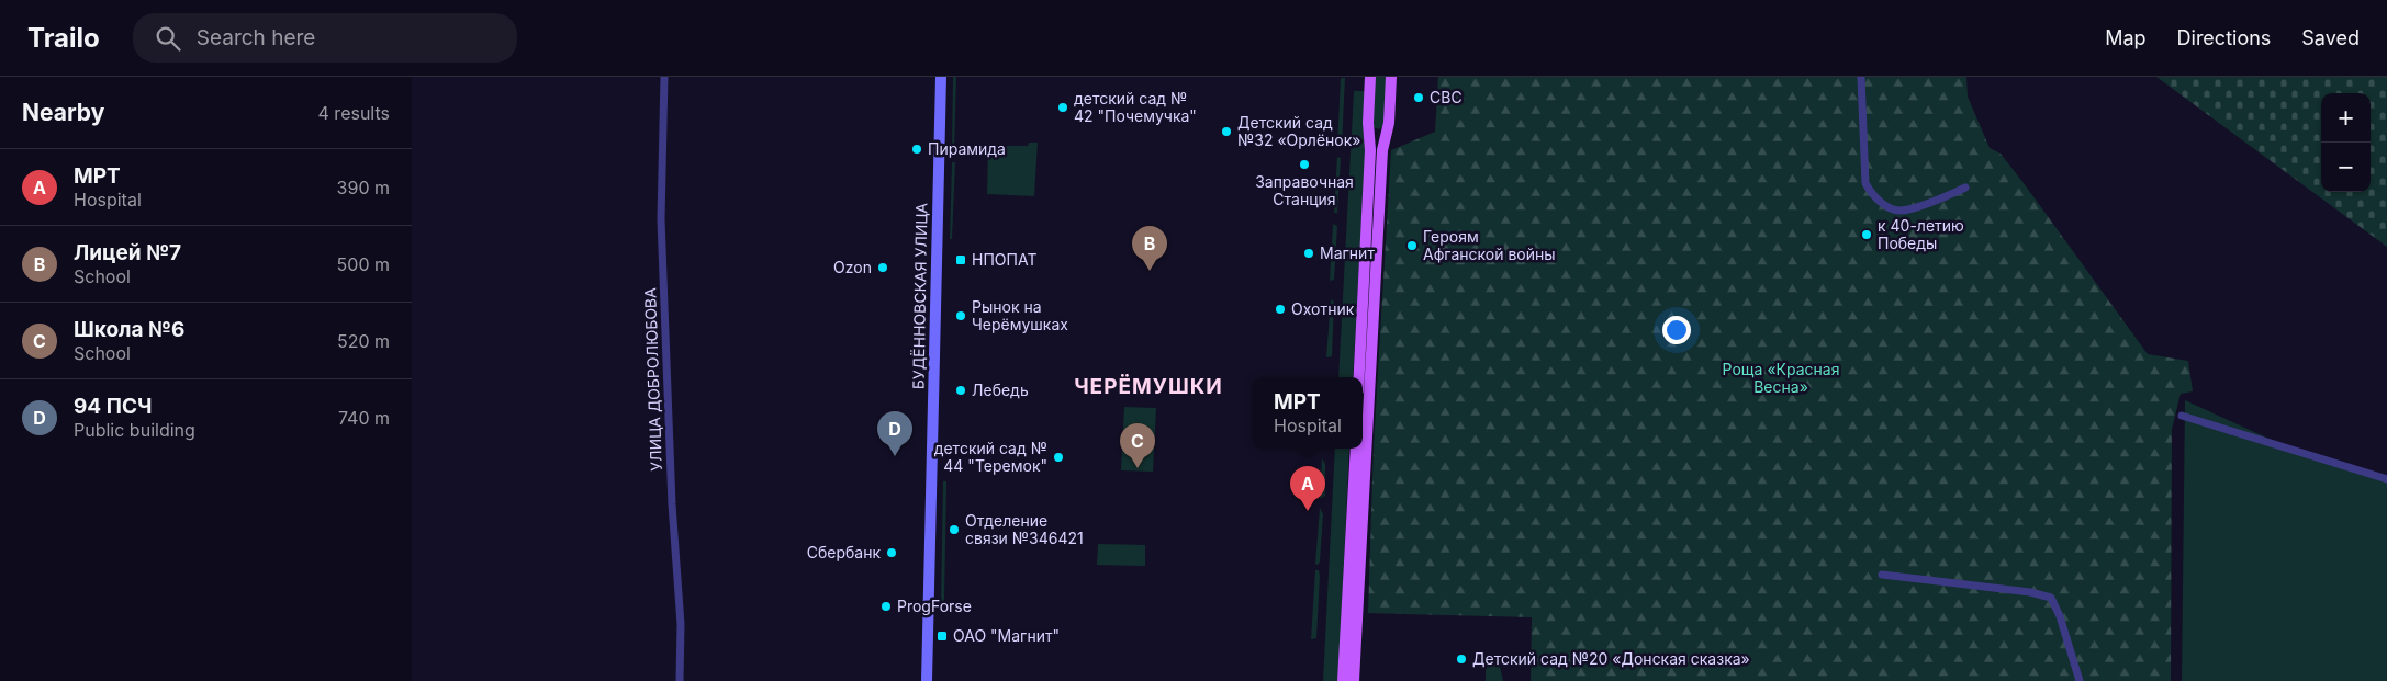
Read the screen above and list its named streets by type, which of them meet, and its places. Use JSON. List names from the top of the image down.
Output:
{
  "streets": {
    "main road": ["БУДЁННОВСКАЯ УЛИЦА"],
    "street": ["УЛИЦА ДОБРОЛЮБОВА"]
  },
  "districts": ["ЧЕРЁМУШКИ"],
  "parks": ["Роща «Красная Весна»"],
  "places": {
    "other": [
      "СВС",
      "детский сад № 42 \"Почемучка\"",
      "Детский сад №32 «Орлёнок»",
      "Пирамида",
      "Заправочная Станция",
      "к 40-летию Победы",
      "Героям Афганской войны",
      "Магнит",
      "Ozon",
      "Охотник",
      "Рынок на Черёмушках",
      "Лебедь",
      "детский сад № 44 \"Теремок\"",
      "Отделение связи №346421",
      "Сбербанк",
      "ProgForse",
      "Детский сад №20 «Донская сказка»"
    ],
    "transit": ["НПОПАТ", "ОАО \"Магнит\""]
  },
  "page": {
    "header": "Trailo",
    "search": "Search here",
    "nav": ["Map", "Directions", "Saved"],
    "heading": ["Nearby", "4 results"],
    "map_buttons": ["+", "−"],
    "list": [
      {
        "mark": "A",
        "name": "МРТ",
        "note": "Hospital",
        "value": "390 m"
      },
      {
        "mark": "B",
        "name": "Лицей №7",
        "note": "School",
        "value": "500 m"
      },
      {
        "mark": "C",
        "name": "Школа №6",
        "note": "School",
        "value": "520 m"
      },
      {
        "mark": "D",
        "name": "94 ПСЧ",
        "note": "Public building",
        "value": "740 m"
      }
    ],
    "pins": [
      "B",
      "D",
      "C",
      "A"
    ],
    "popup": ["МРТ", "Hospital"]
  }
}
